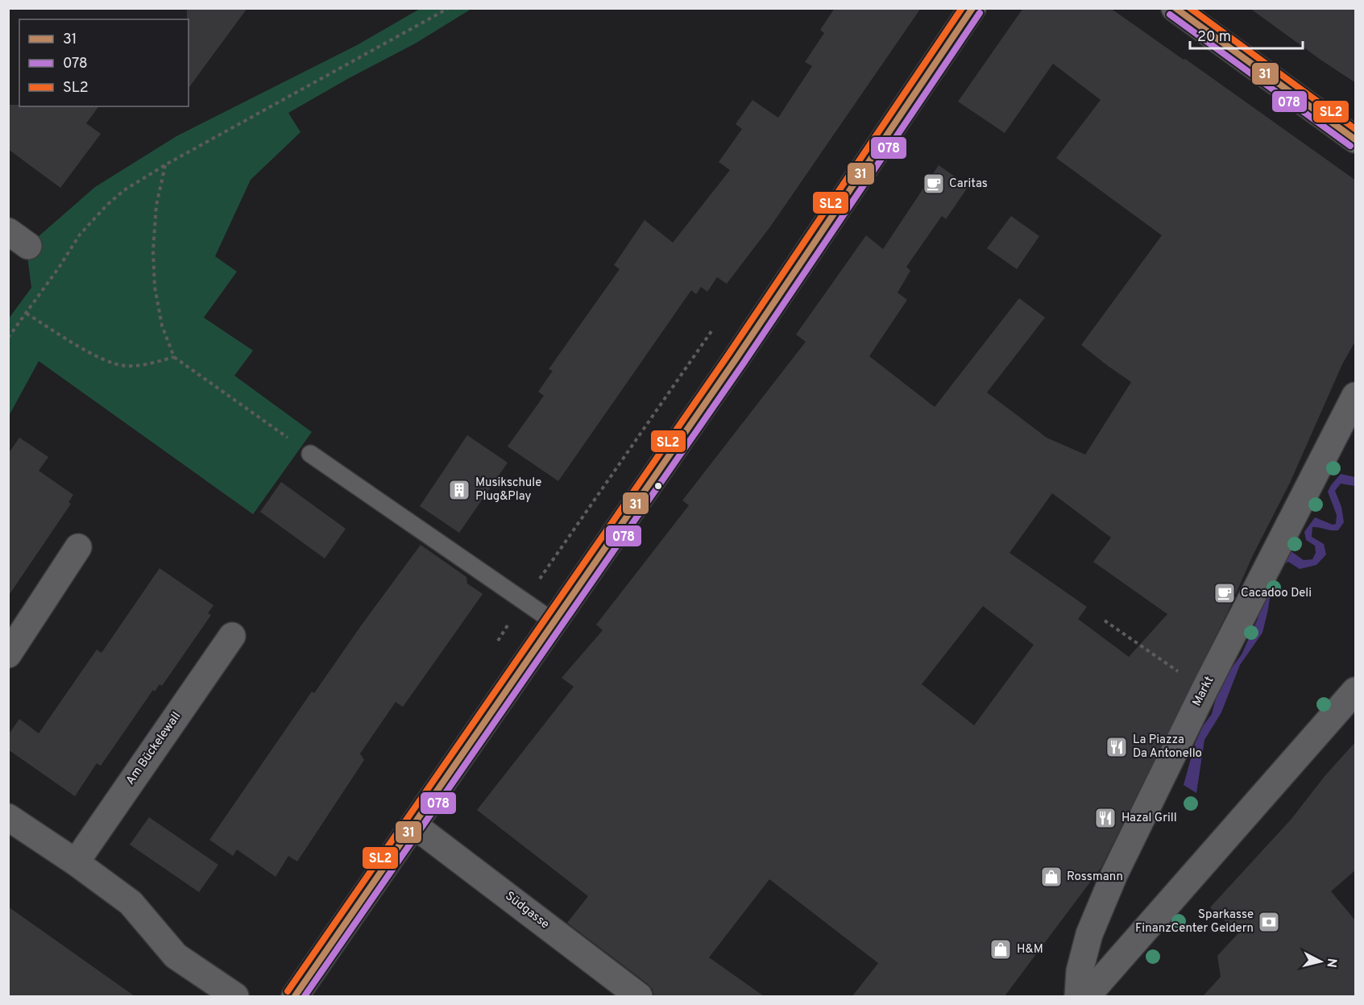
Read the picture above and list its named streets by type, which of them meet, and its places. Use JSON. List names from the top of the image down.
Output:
{
  "streets": {
    "street": ["Markt", "Am Bückelewall", "Südgasse"]
  },
  "places": {
    "cafe": ["Caritas", "Cacadoo Deli"],
    "building": ["Musikschule Plug&Play"],
    "restaurant": ["La Piazza Da Antonello", "Hazal Grill"],
    "shop": ["Rossmann", "H&M"],
    "bank": ["Sparkasse FinanzCenter Geldern"]
  },
  "lines": ["transit line 31", "transit line SL2", "transit line 078"],
  "legend": ["31", "078", "SL2"],
  "scale_bar": "20 m",
  "north": "right"
}
